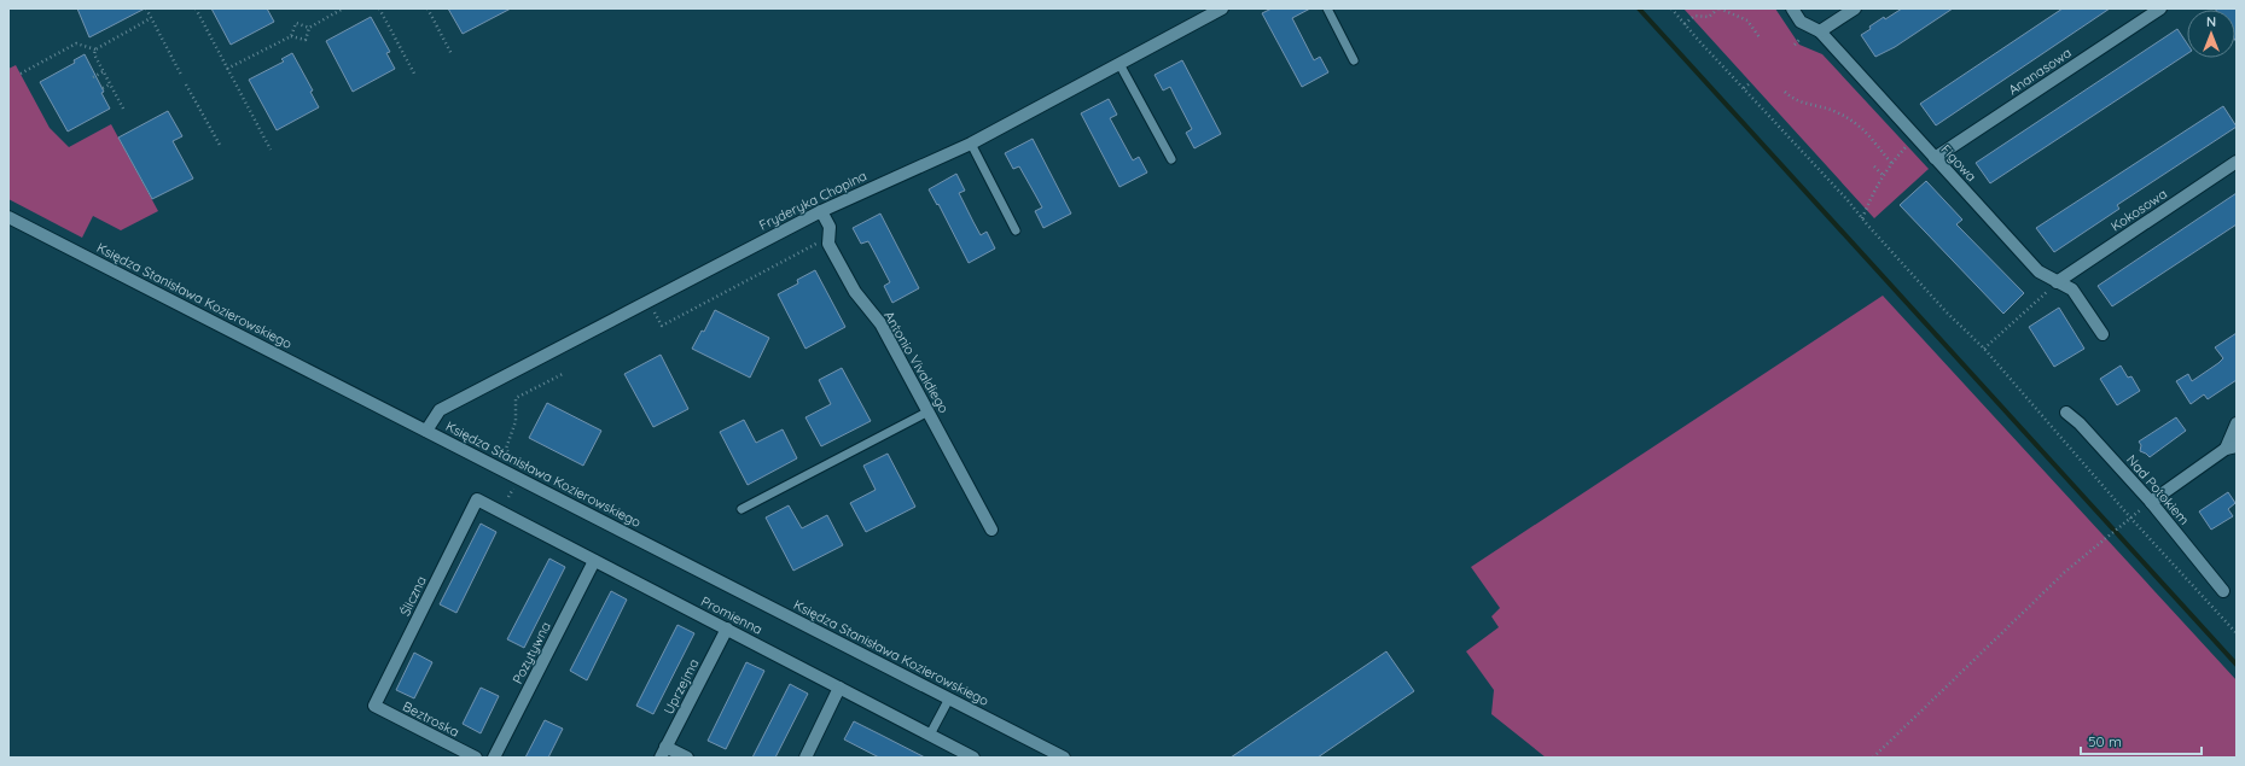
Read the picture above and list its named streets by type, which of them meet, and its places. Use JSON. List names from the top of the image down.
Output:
{
  "streets": {
    "street": [
      "Ananasowa",
      "Figowa",
      "Fryderyka Chopina",
      "Kokosowa",
      "Księdza Stanisława Kozierowskiego",
      "Antonio Vivaldiego",
      "Nad Potokiem",
      "Śliczna",
      "Promienna",
      "Pozytywna",
      "Uprzejma",
      "Beztroska"
    ]
  },
  "crossings": [
    ["Ananasowa", "Figowa"],
    ["Figowa", "Kokosowa"],
    ["Fryderyka Chopina", "Księdza Stanisława Kozierowskiego"],
    ["Fryderyka Chopina", "Antonio Vivaldiego"],
    ["Śliczna", "Promienna"],
    ["Śliczna", "Beztroska"],
    ["Promienna", "Pozytywna"],
    ["Promienna", "Uprzejma"]
  ],
  "scale_bar": "50 m",
  "north": "top"
}
